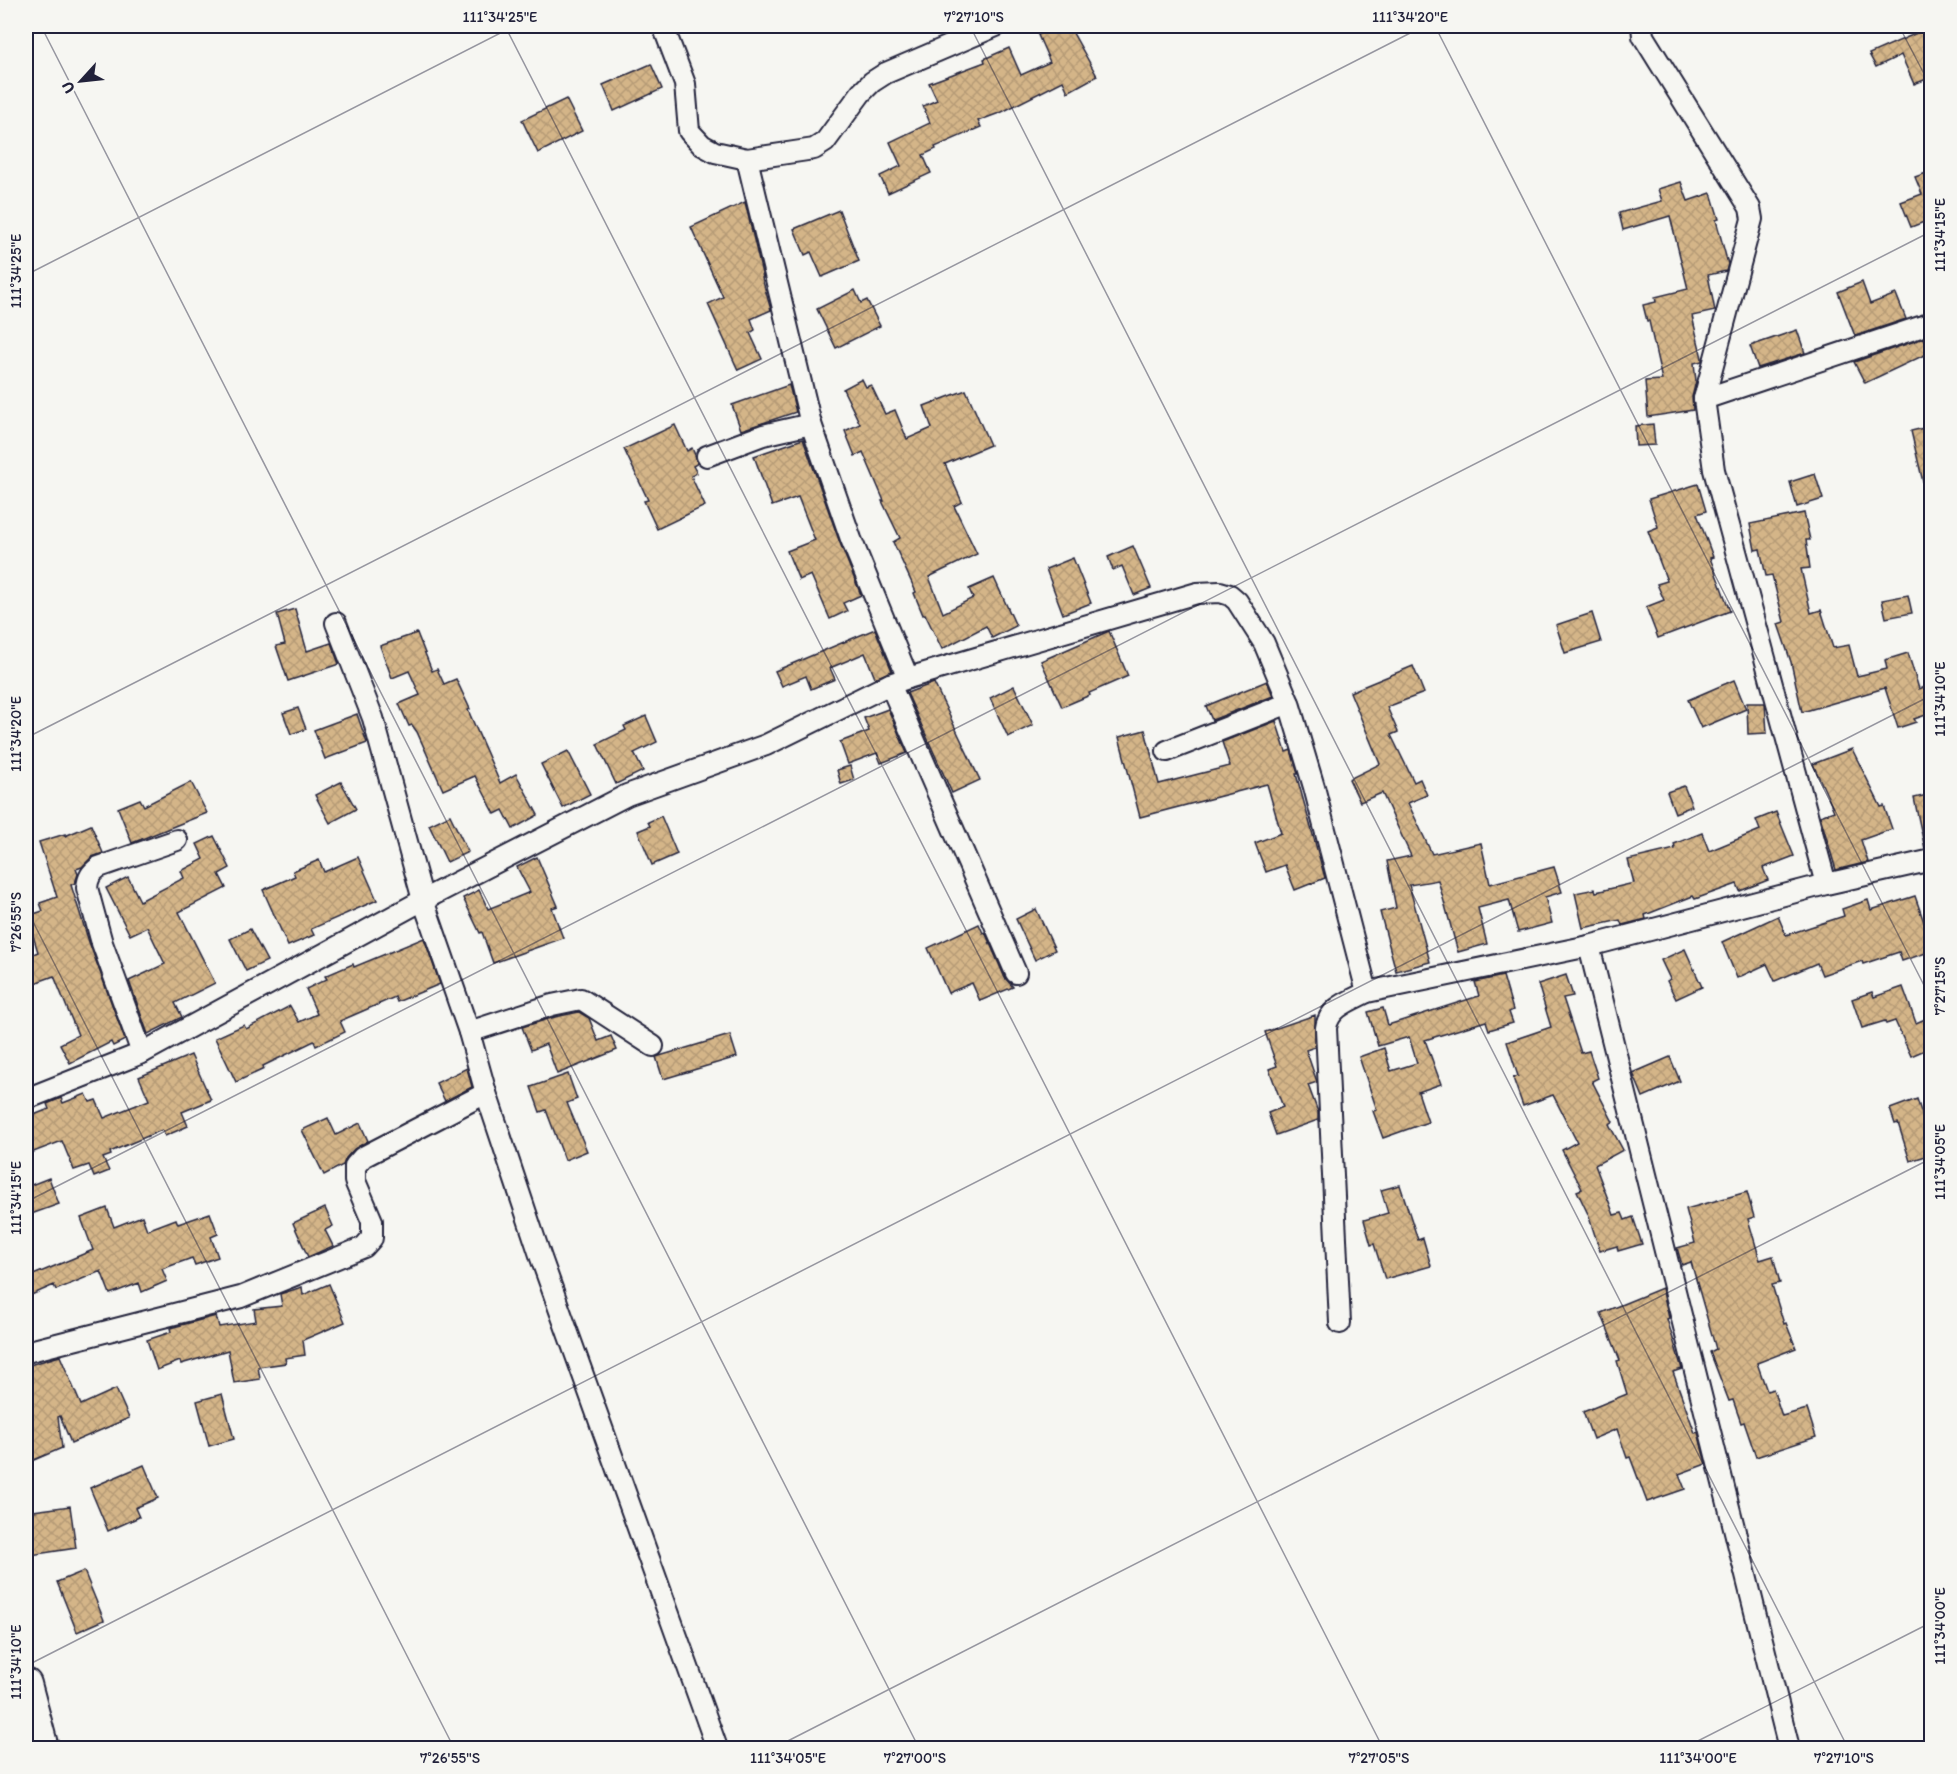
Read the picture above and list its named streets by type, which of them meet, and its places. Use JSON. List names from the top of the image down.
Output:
{
  "north": "bottom left",
  "coordinates": [
    "111°34'25\"E",
    "7°27'10\"S",
    "111°34'20\"E",
    "111°34'15\"E",
    "111°34'10\"E",
    "7°26'55\"S",
    "7°27'15\"S",
    "111°34'05\"E",
    "111°34'00\"E",
    "7°27'00\"S",
    "7°27'05\"S"
  ]
}
